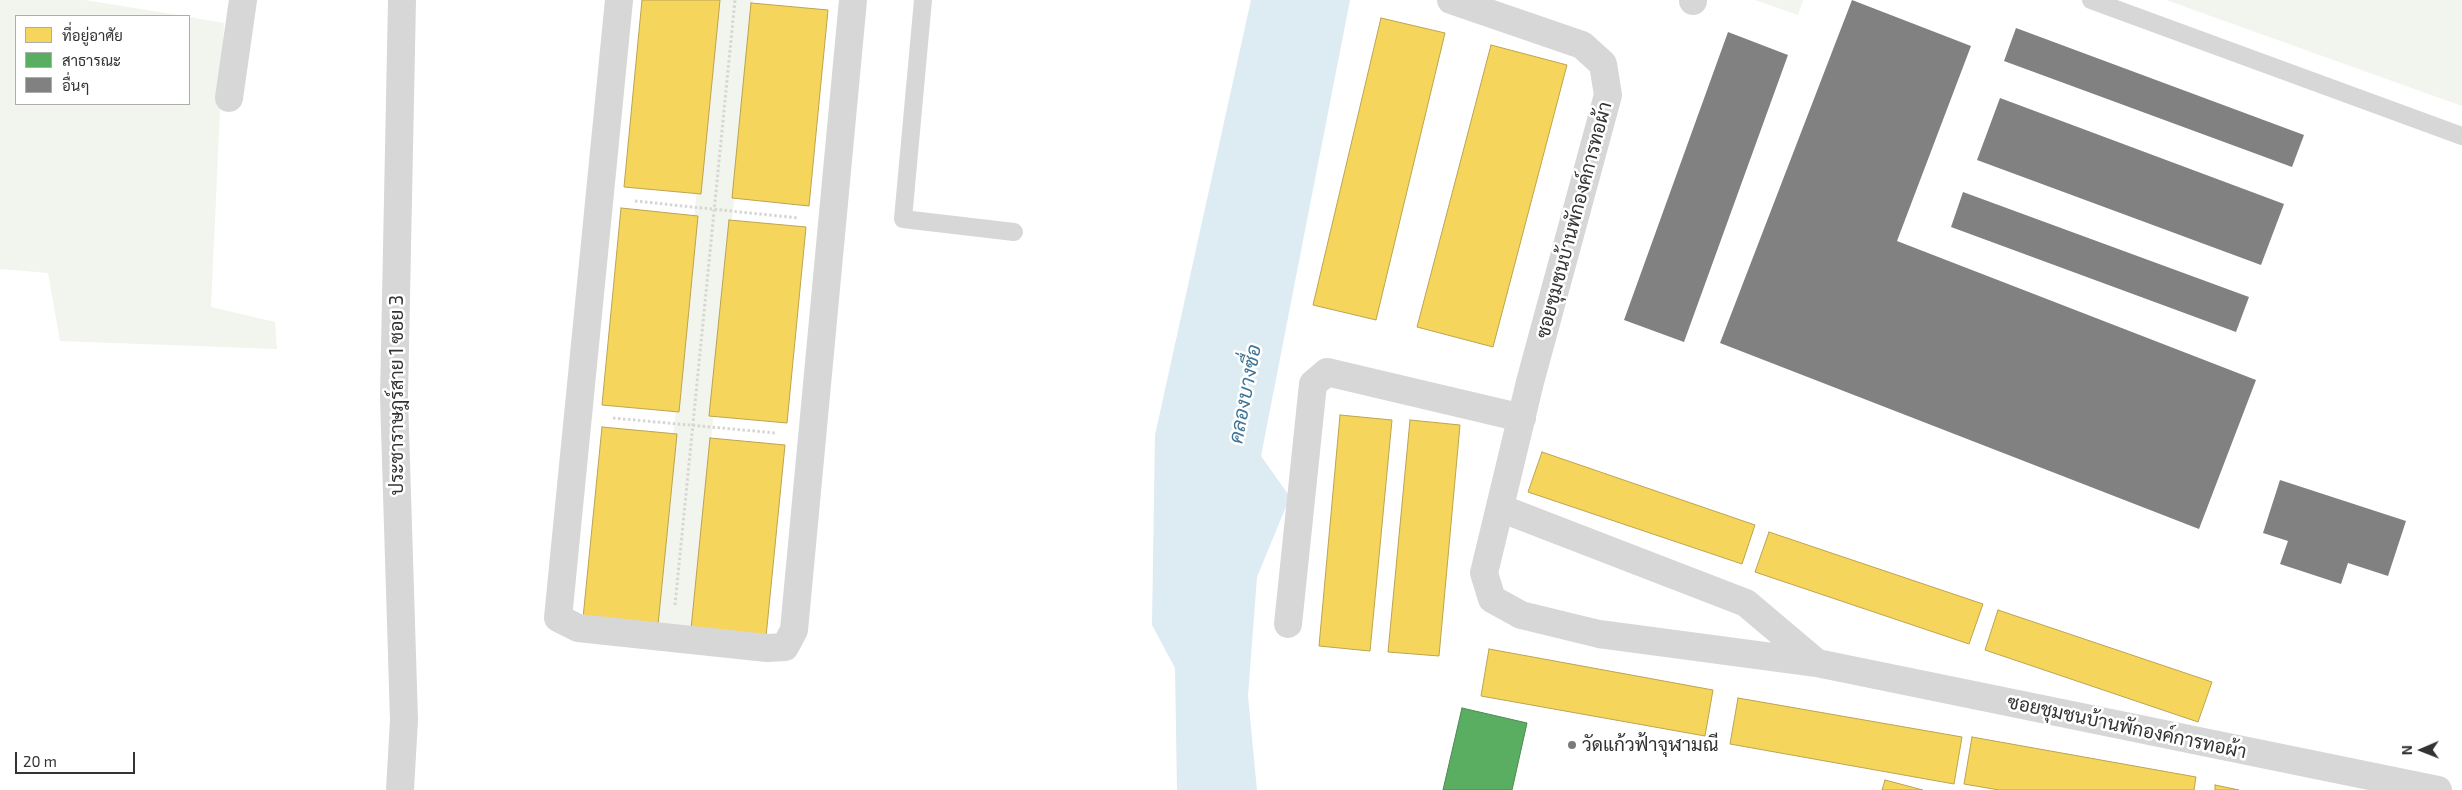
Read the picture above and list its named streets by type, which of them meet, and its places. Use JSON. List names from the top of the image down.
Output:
{
  "streets": {
    "street": ["ซอยชุมชนบ้านพักองค์การทอผ้า", "ประชาราษฎร์สาย 1 ซอย 3"]
  },
  "water": ["คลองบางซื่อ"],
  "places": ["วัดแก้วฟ้าจุฬามณี"],
  "legend": ["ที่อยู่อาศัย", "สาธารณะ", "อื่นๆ"],
  "scale_bar": "20 m",
  "north": "left"
}
